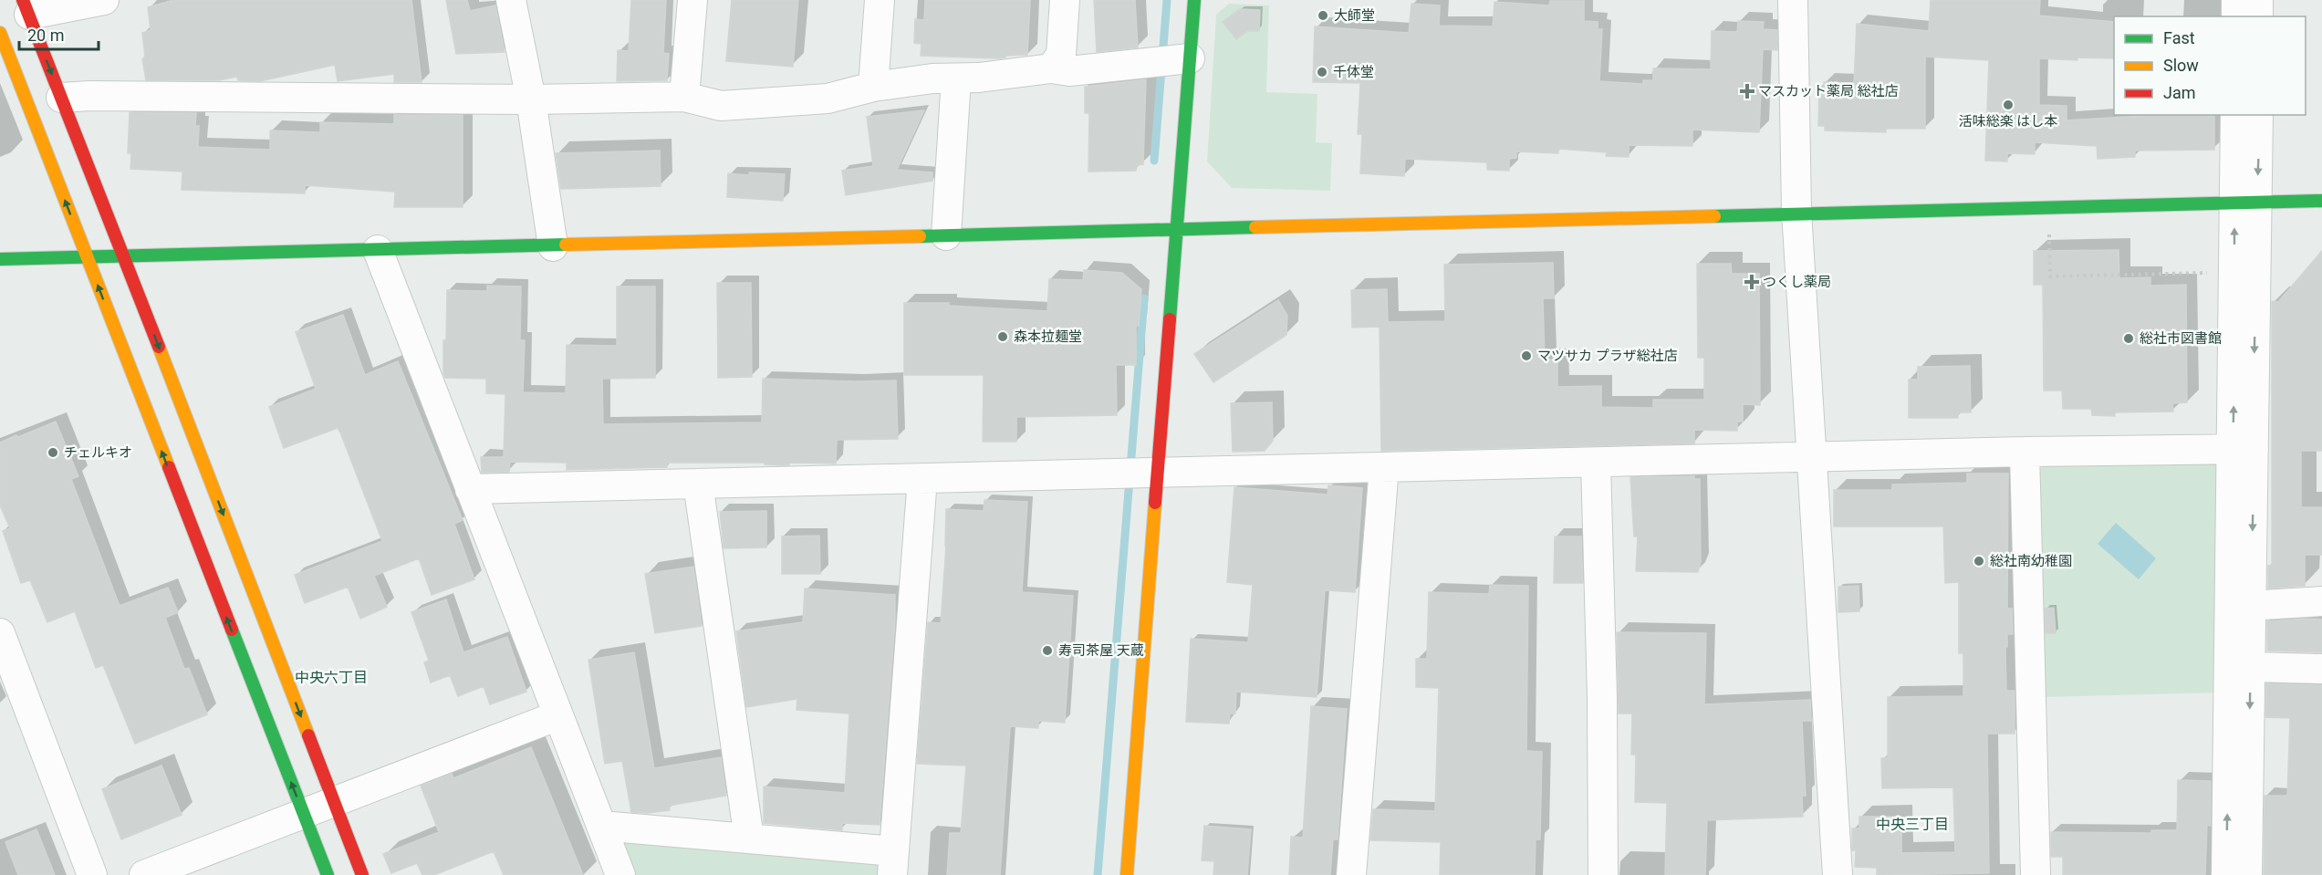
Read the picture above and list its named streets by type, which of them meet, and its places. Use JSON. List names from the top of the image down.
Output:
{
  "districts": ["中央六丁目", "中央三丁目"],
  "places": {
    "other": [
      "大師堂",
      "千体堂",
      "活味総楽 はし本",
      "森本拉麺堂",
      "総社市図書館",
      "マツサカ プラザ総社店",
      "チェルキオ",
      "総社南幼稚園",
      "寿司茶屋 天蔵"
    ],
    "health": ["マスカット薬局 総社店", "つくし薬局"]
  },
  "legend": ["Fast", "Slow", "Jam"],
  "scale_bar": "20 m"
}
